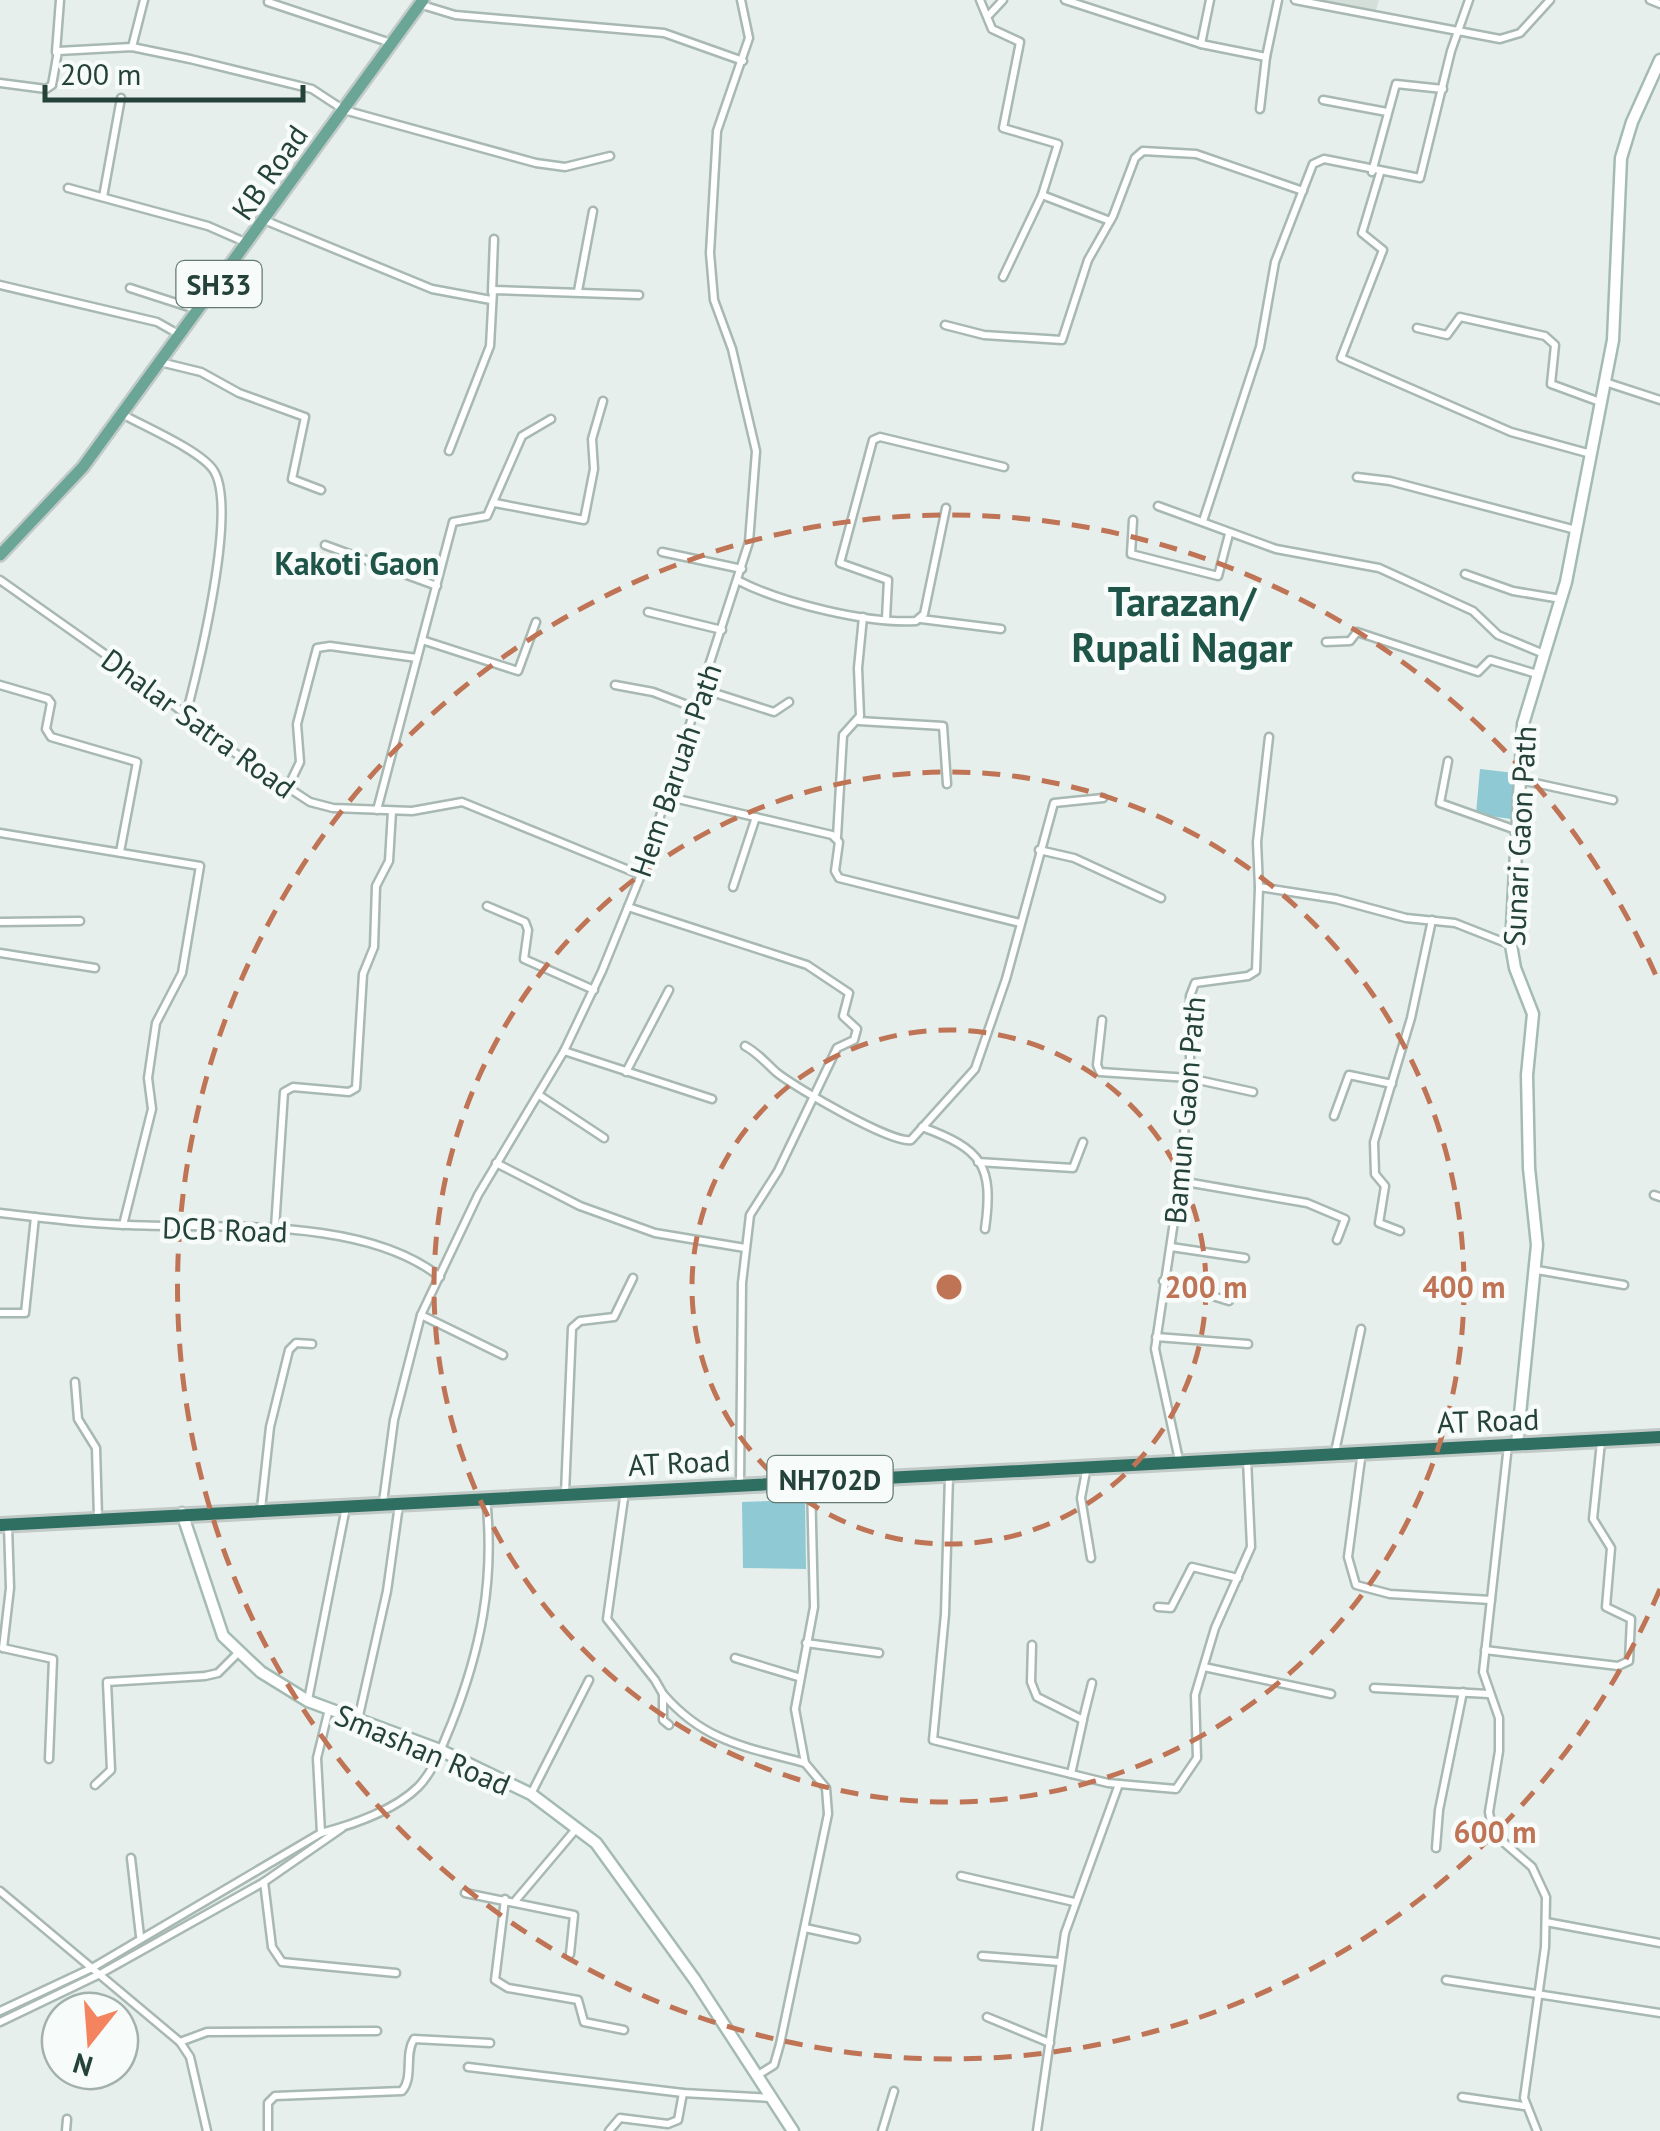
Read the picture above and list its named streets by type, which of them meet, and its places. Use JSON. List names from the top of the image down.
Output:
{
  "streets": {
    "highway": ["AT Road", "NH702D"],
    "main road": ["KB Road", "SH33"],
    "street": [
      "Dhalar Satra Road",
      "Hem Baruah Path",
      "Sunari Gaon Path",
      "Bamun Gaon Path",
      "DCB Road",
      "Smashan Road"
    ]
  },
  "crossings": [
    ["Dhalar Satra Road", "Hem Baruah Path"],
    ["Hem Baruah Path", "DCB Road"],
    ["Hem Baruah Path", "AT Road"],
    ["Sunari Gaon Path", "AT Road"],
    ["Bamun Gaon Path", "AT Road"],
    ["AT Road", "Smashan Road"]
  ],
  "districts": ["Kakoti Gaon", "Tarazan/ Rupali Nagar"],
  "scale_bar": "200 m",
  "north": "bottom",
  "rings": ["200 m", "400 m", "600 m"]
}
